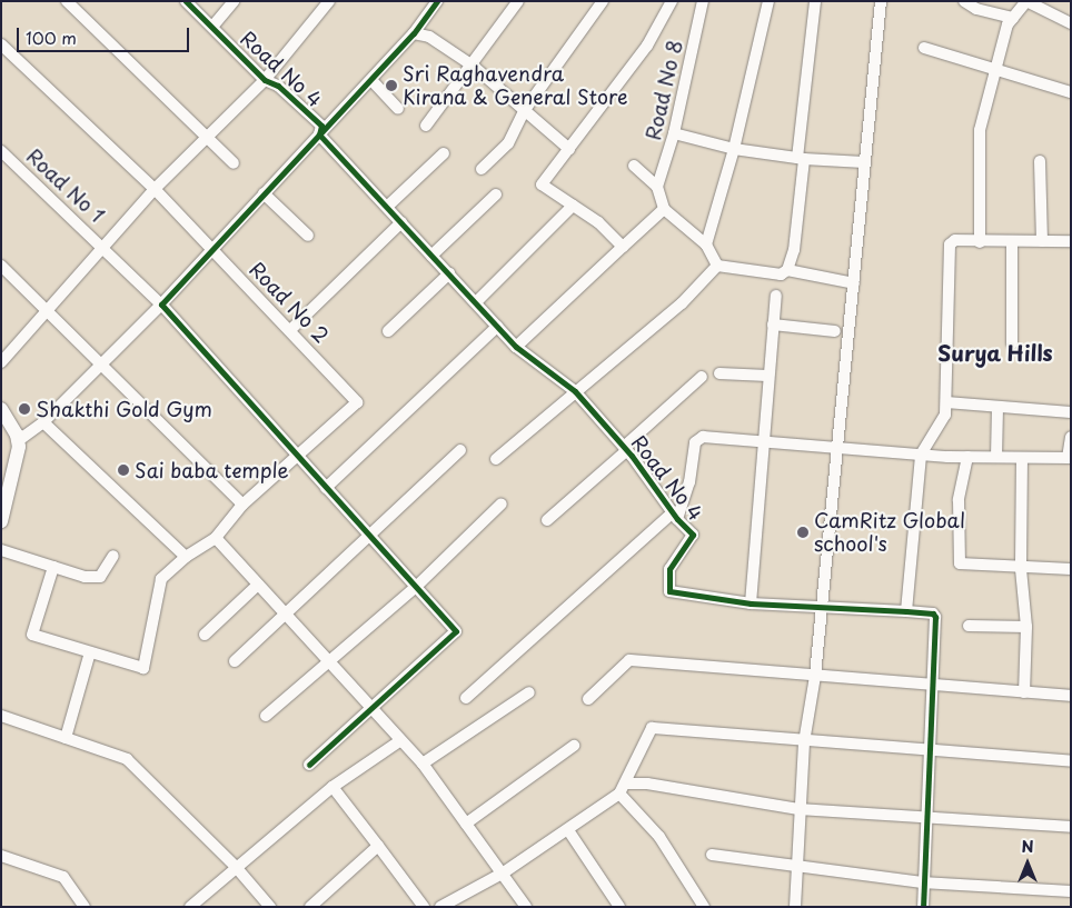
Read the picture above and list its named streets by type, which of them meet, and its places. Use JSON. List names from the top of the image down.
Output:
{
  "streets": {
    "street": [
      "Road No 4",
      "Road No 8",
      "Road No 1",
      "Road No 2"
    ]
  },
  "crossings": [
    ["Road No 1", "Road No 2"]
  ],
  "districts": ["Surya Hills"],
  "places": [
    "Sri Raghavendra Kirana & General Store",
    "Shakthi Gold Gym",
    "Sai baba temple",
    "CamRitz Global school's"
  ],
  "scale_bar": "100 m",
  "north": "top"
}
